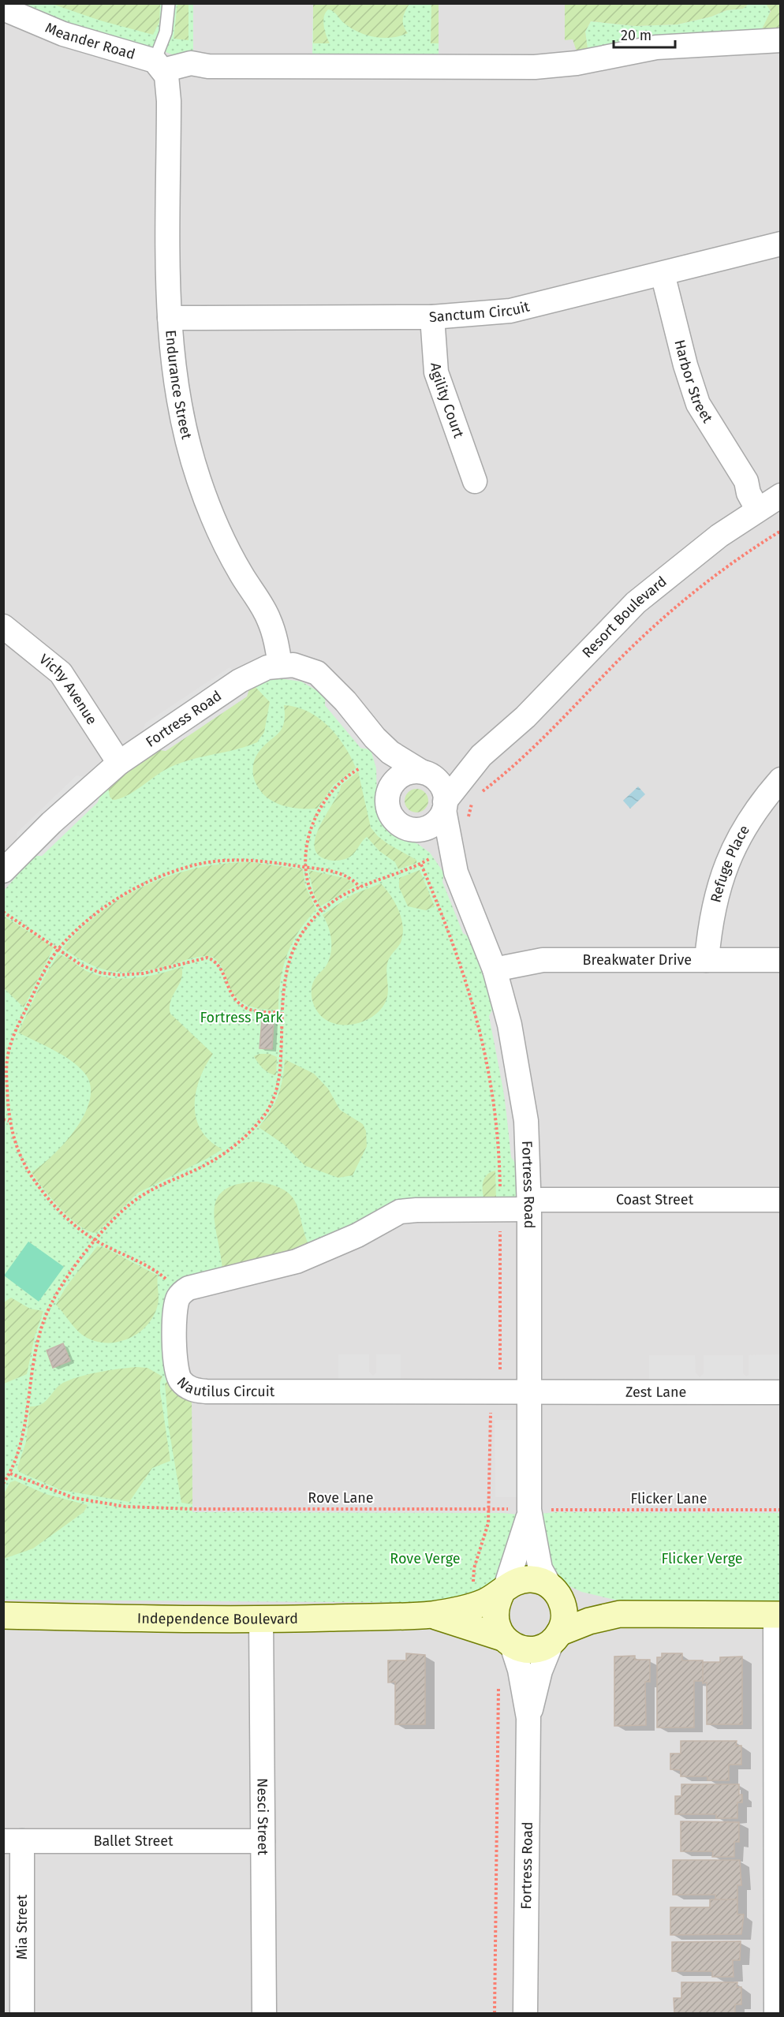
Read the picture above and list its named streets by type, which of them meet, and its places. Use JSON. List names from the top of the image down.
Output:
{
  "streets": {
    "street": [
      "Meander Road",
      "Sanctum Circuit",
      "Harbor Street",
      "Endurance Street",
      "Agility Court",
      "Resort Boulevard",
      "Vichy Avenue",
      "Fortress Road",
      "Refuge Place",
      "Breakwater Drive",
      "Coast Street",
      "Nautilus Circuit",
      "Zest Lane",
      "Independence Boulevard",
      "Nesci Street",
      "Ballet Street",
      "Mia Street"
    ],
    "path": ["Rove Lane", "Flicker Lane"]
  },
  "crossings": [
    ["Meander Road", "Endurance Street"],
    ["Sanctum Circuit", "Harbor Street"],
    ["Sanctum Circuit", "Endurance Street"],
    ["Sanctum Circuit", "Agility Court"],
    ["Harbor Street", "Resort Boulevard"],
    ["Endurance Street", "Fortress Road"],
    ["Resort Boulevard", "Fortress Road"],
    ["Vichy Avenue", "Fortress Road"],
    ["Fortress Road", "Breakwater Drive"],
    ["Fortress Road", "Coast Street"],
    ["Fortress Road", "Nautilus Circuit"],
    ["Fortress Road", "Zest Lane"],
    ["Fortress Road", "Independence Boulevard"],
    ["Refuge Place", "Breakwater Drive"],
    ["Nautilus Circuit", "Zest Lane"],
    ["Nautilus Circuit", "Rove Lane"],
    ["Independence Boulevard", "Nesci Street"],
    ["Nesci Street", "Ballet Street"],
    ["Ballet Street", "Mia Street"]
  ],
  "parks": ["Fortress Park", "Rove Verge", "Flicker Verge"],
  "scale_bar": "20 m"
}
